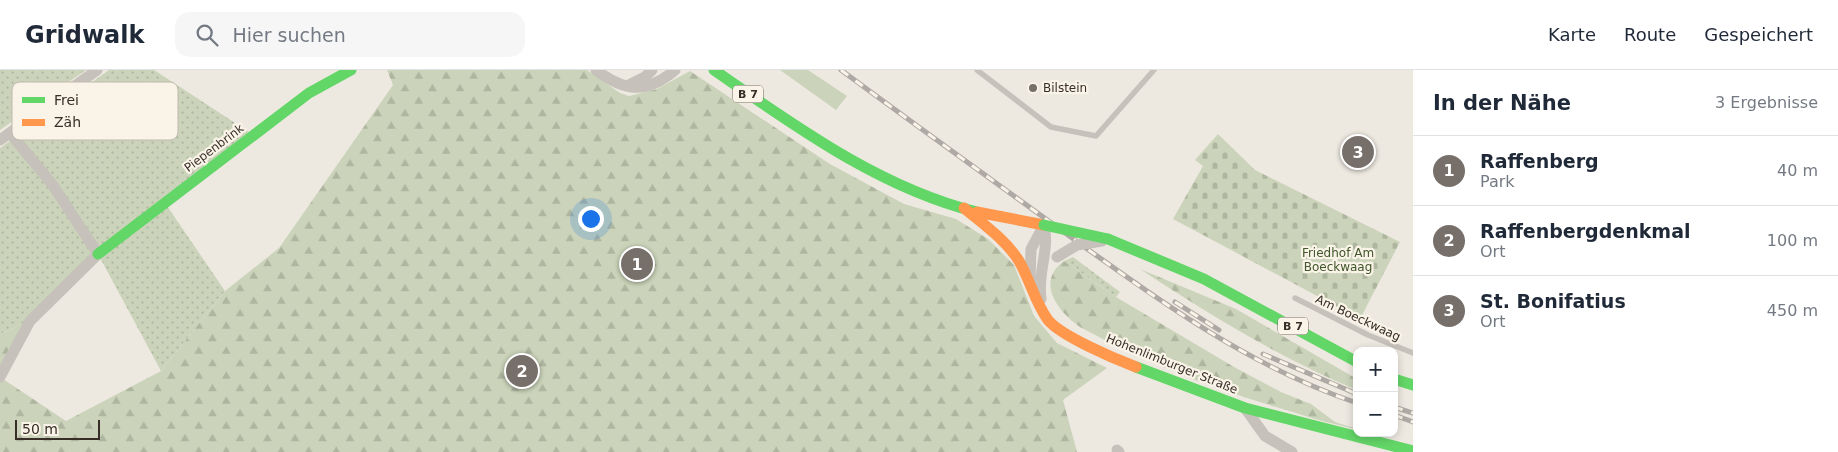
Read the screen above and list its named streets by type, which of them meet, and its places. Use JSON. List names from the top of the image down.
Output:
{
  "streets": {
    "street": ["B 7", "Piepenbrink", "Hohenlimburger Straße"],
    "lane": ["Am Boeckwaag"]
  },
  "parks": ["Friedhof Am Boeckwaag"],
  "places": ["Bilstein"],
  "legend": ["Frei", "Zäh"],
  "scale_bar": "50 m",
  "page": {
    "header": "Gridwalk",
    "search": "Hier suchen",
    "nav": ["Karte", "Route", "Gespeichert"],
    "heading": ["In der Nähe", "3 Ergebnisse"],
    "pins": ["3", "1", "2"],
    "list": [
      {
        "mark": "1",
        "name": "Raffenberg",
        "note": "Park",
        "value": "40 m"
      },
      {
        "mark": "2",
        "name": "Raffenbergdenkmal",
        "note": "Ort",
        "value": "100 m"
      },
      {
        "mark": "3",
        "name": "St. Bonifatius",
        "note": "Ort",
        "value": "450 m"
      }
    ],
    "map_buttons": ["+", "−"],
    "scale": "50 m"
  }
}
